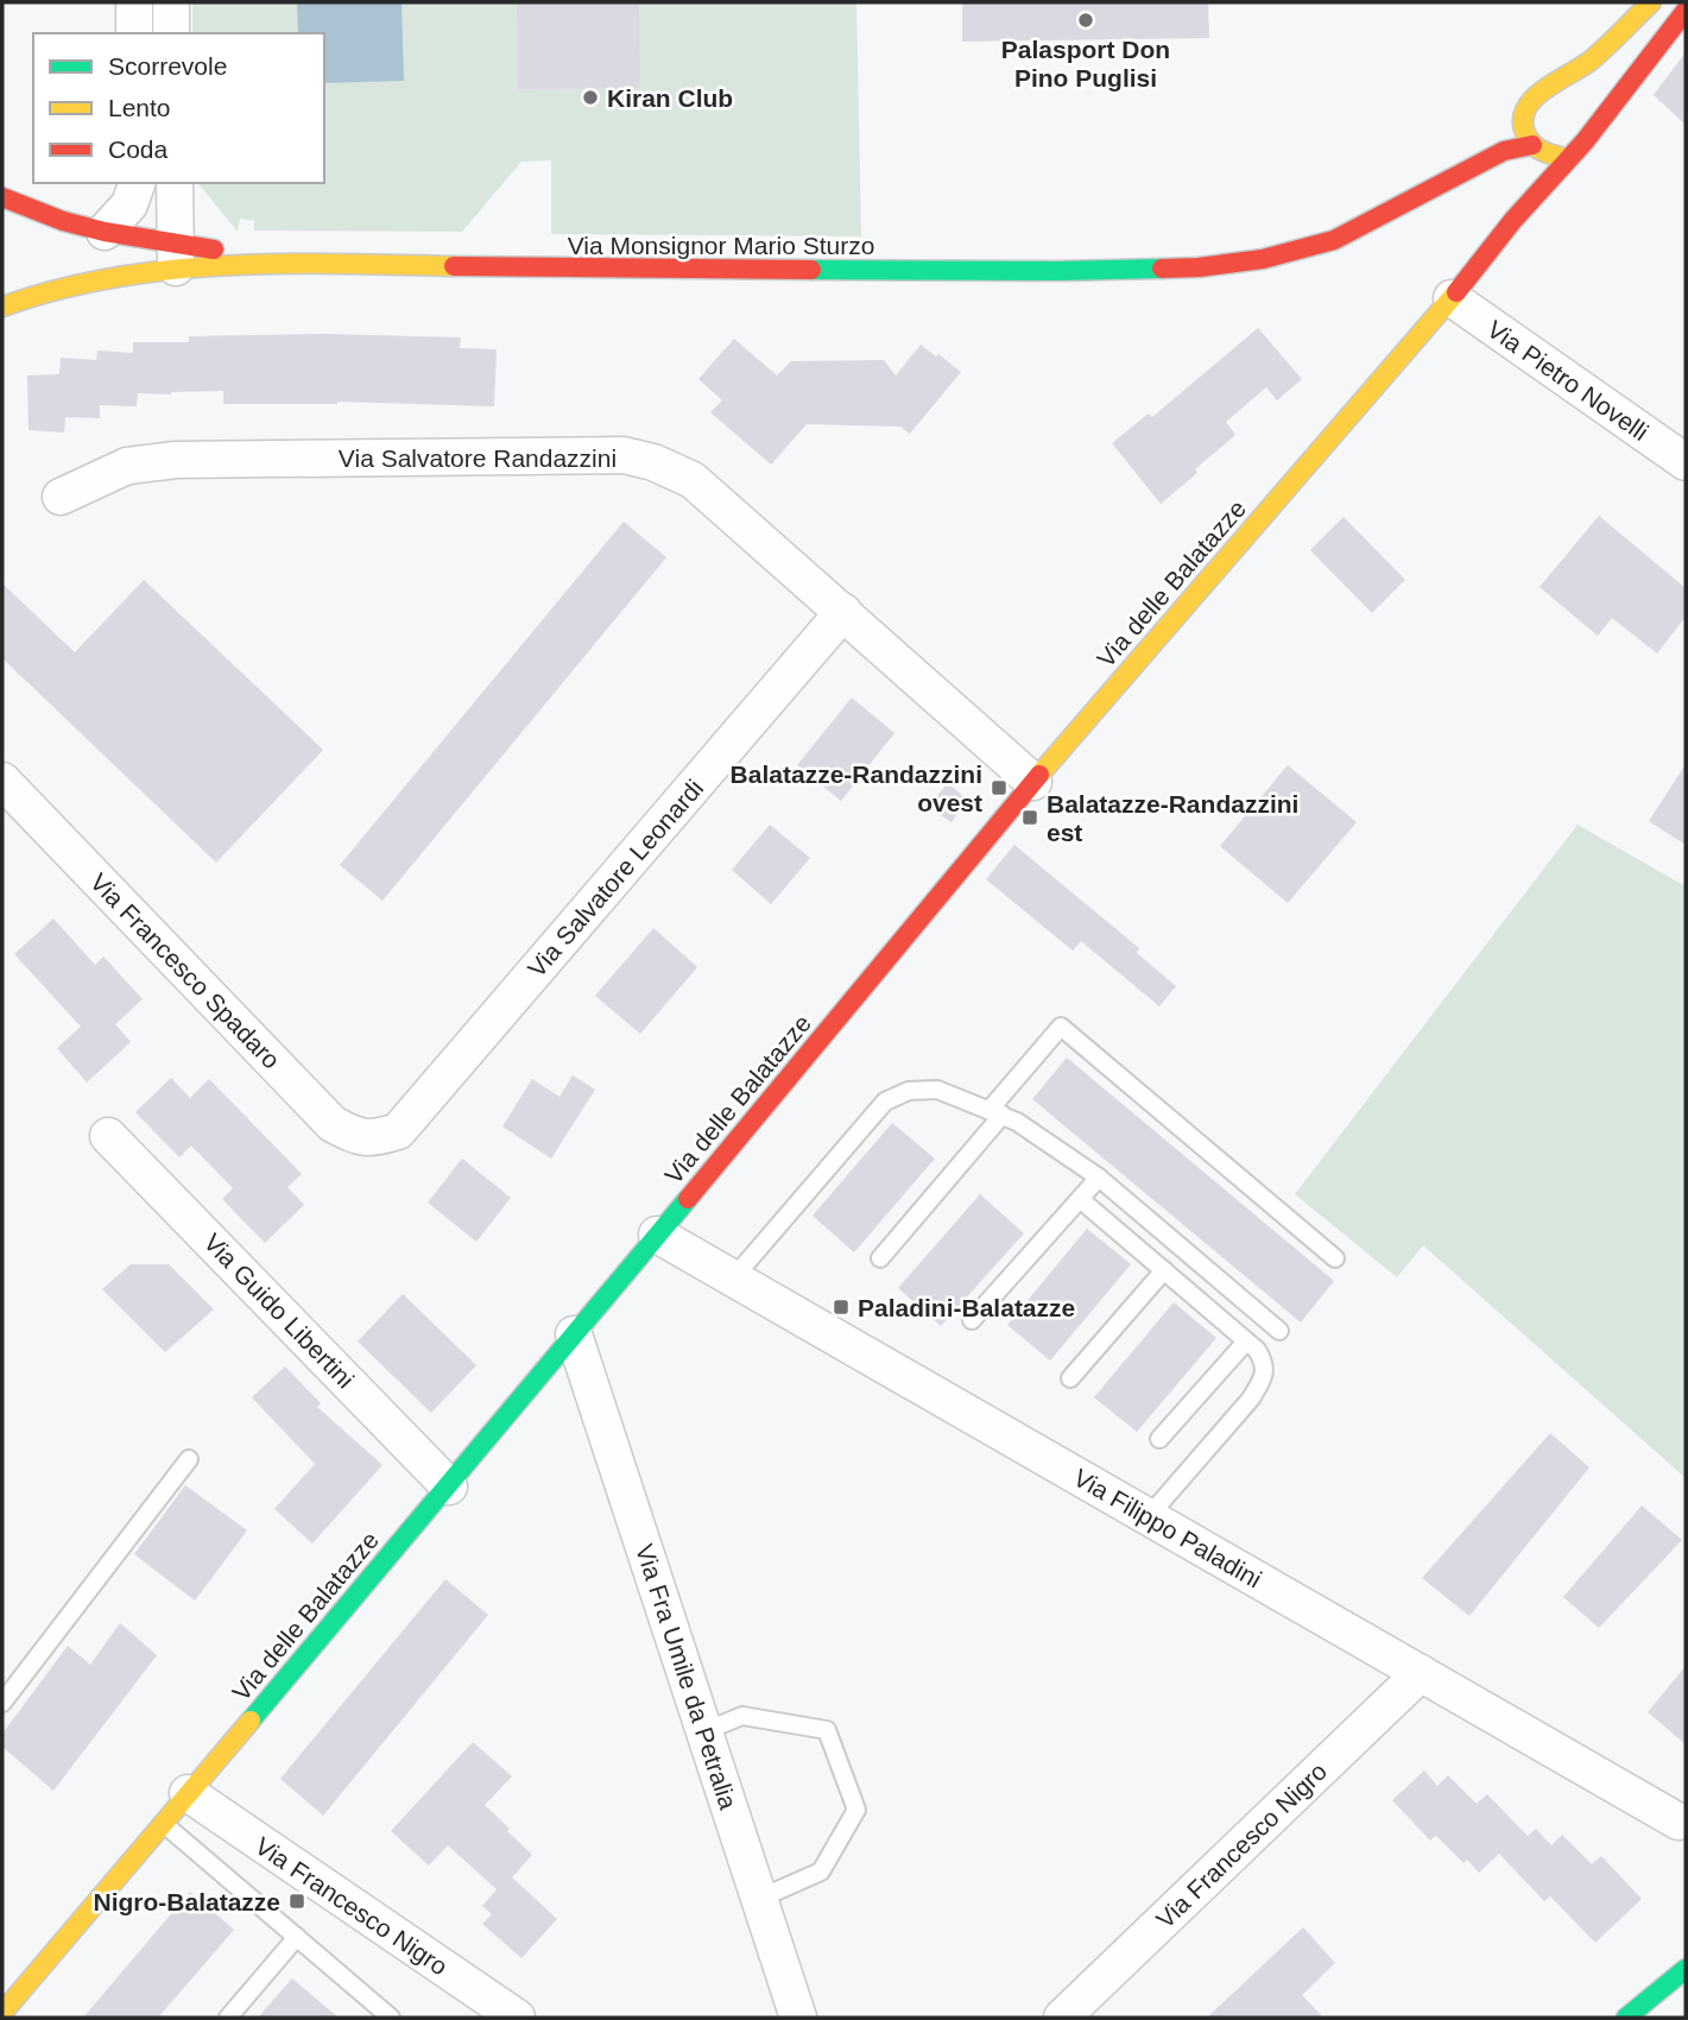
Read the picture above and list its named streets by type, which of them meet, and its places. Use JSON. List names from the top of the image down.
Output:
{
  "streets": {
    "street": [
      "Via Monsignor Mario Sturzo",
      "Via Pietro Novelli",
      "Via Salvatore Randazzini",
      "Via delle Balatazze",
      "Via Salvatore Leonardi",
      "Via Francesco Spadaro",
      "Via Guido Libertini",
      "Via Filippo Paladini",
      "Via Fra Umile da Petralia",
      "Via Francesco Nigro"
    ]
  },
  "crossings": [
    ["Via Pietro Novelli", "Via delle Balatazze"],
    ["Via Salvatore Randazzini", "Via delle Balatazze"],
    ["Via Salvatore Randazzini", "Via Salvatore Leonardi"],
    ["Via delle Balatazze", "Via Guido Libertini"],
    ["Via delle Balatazze", "Via Filippo Paladini"],
    ["Via delle Balatazze", "Via Fra Umile da Petralia"],
    ["Via delle Balatazze", "Via Francesco Nigro"],
    ["Via Salvatore Leonardi", "Via Francesco Spadaro"],
    ["Via Filippo Paladini", "Via Francesco Nigro"]
  ],
  "places": {
    "other": ["Palasport Don Pino Puglisi", "Kiran Club"],
    "transit": [
      "Balatazze-Randazzini ovest",
      "Balatazze-Randazzini est",
      "Paladini-Balatazze",
      "Nigro-Balatazze"
    ]
  },
  "legend": ["Scorrevole", "Lento", "Coda"]
}
